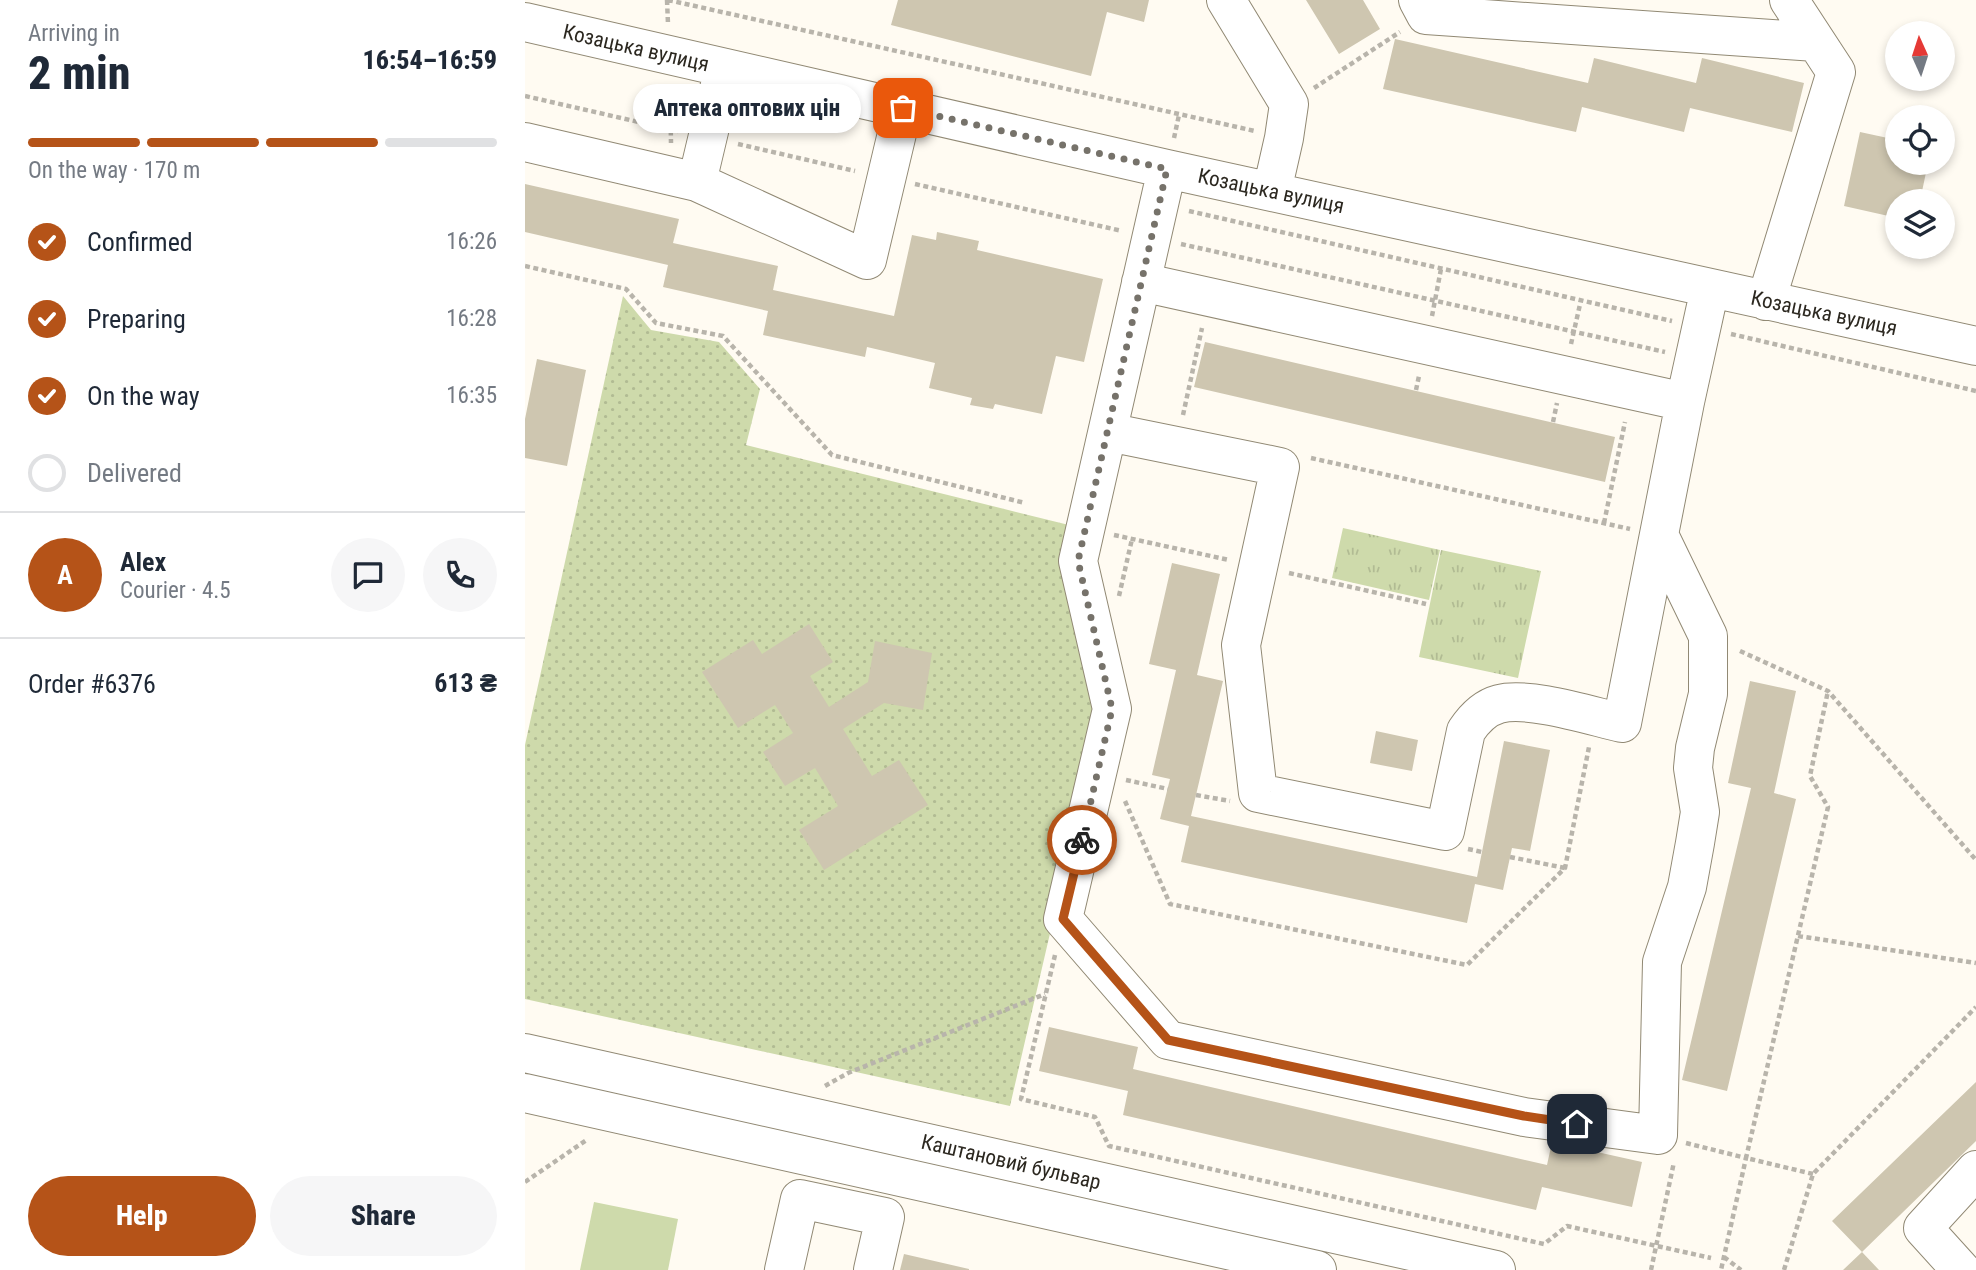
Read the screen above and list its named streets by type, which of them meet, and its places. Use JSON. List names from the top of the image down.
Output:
{
  "streets": {
    "street": ["Козацька вулиця", "Каштановий бульвар"]
  },
  "places": ["Аптека оптових цін"],
  "north": "top",
  "page": {
    "heading": ["2 min", "Arriving in", "16:54–16:59"],
    "panel": [
      "Alex",
      "Courier · 4.5",
      "Order #6376",
      "613 ₴"
    ],
    "bubble": "Аптека оптових цін",
    "bar": "On the way · 170 m",
    "list": [
      ["Confirmed", "16:26"],
      ["Preparing", "16:28"],
      ["On the way", "16:35"],
      "Delivered"
    ],
    "round": "A",
    "buttons": ["Help", "Share"]
  }
}
